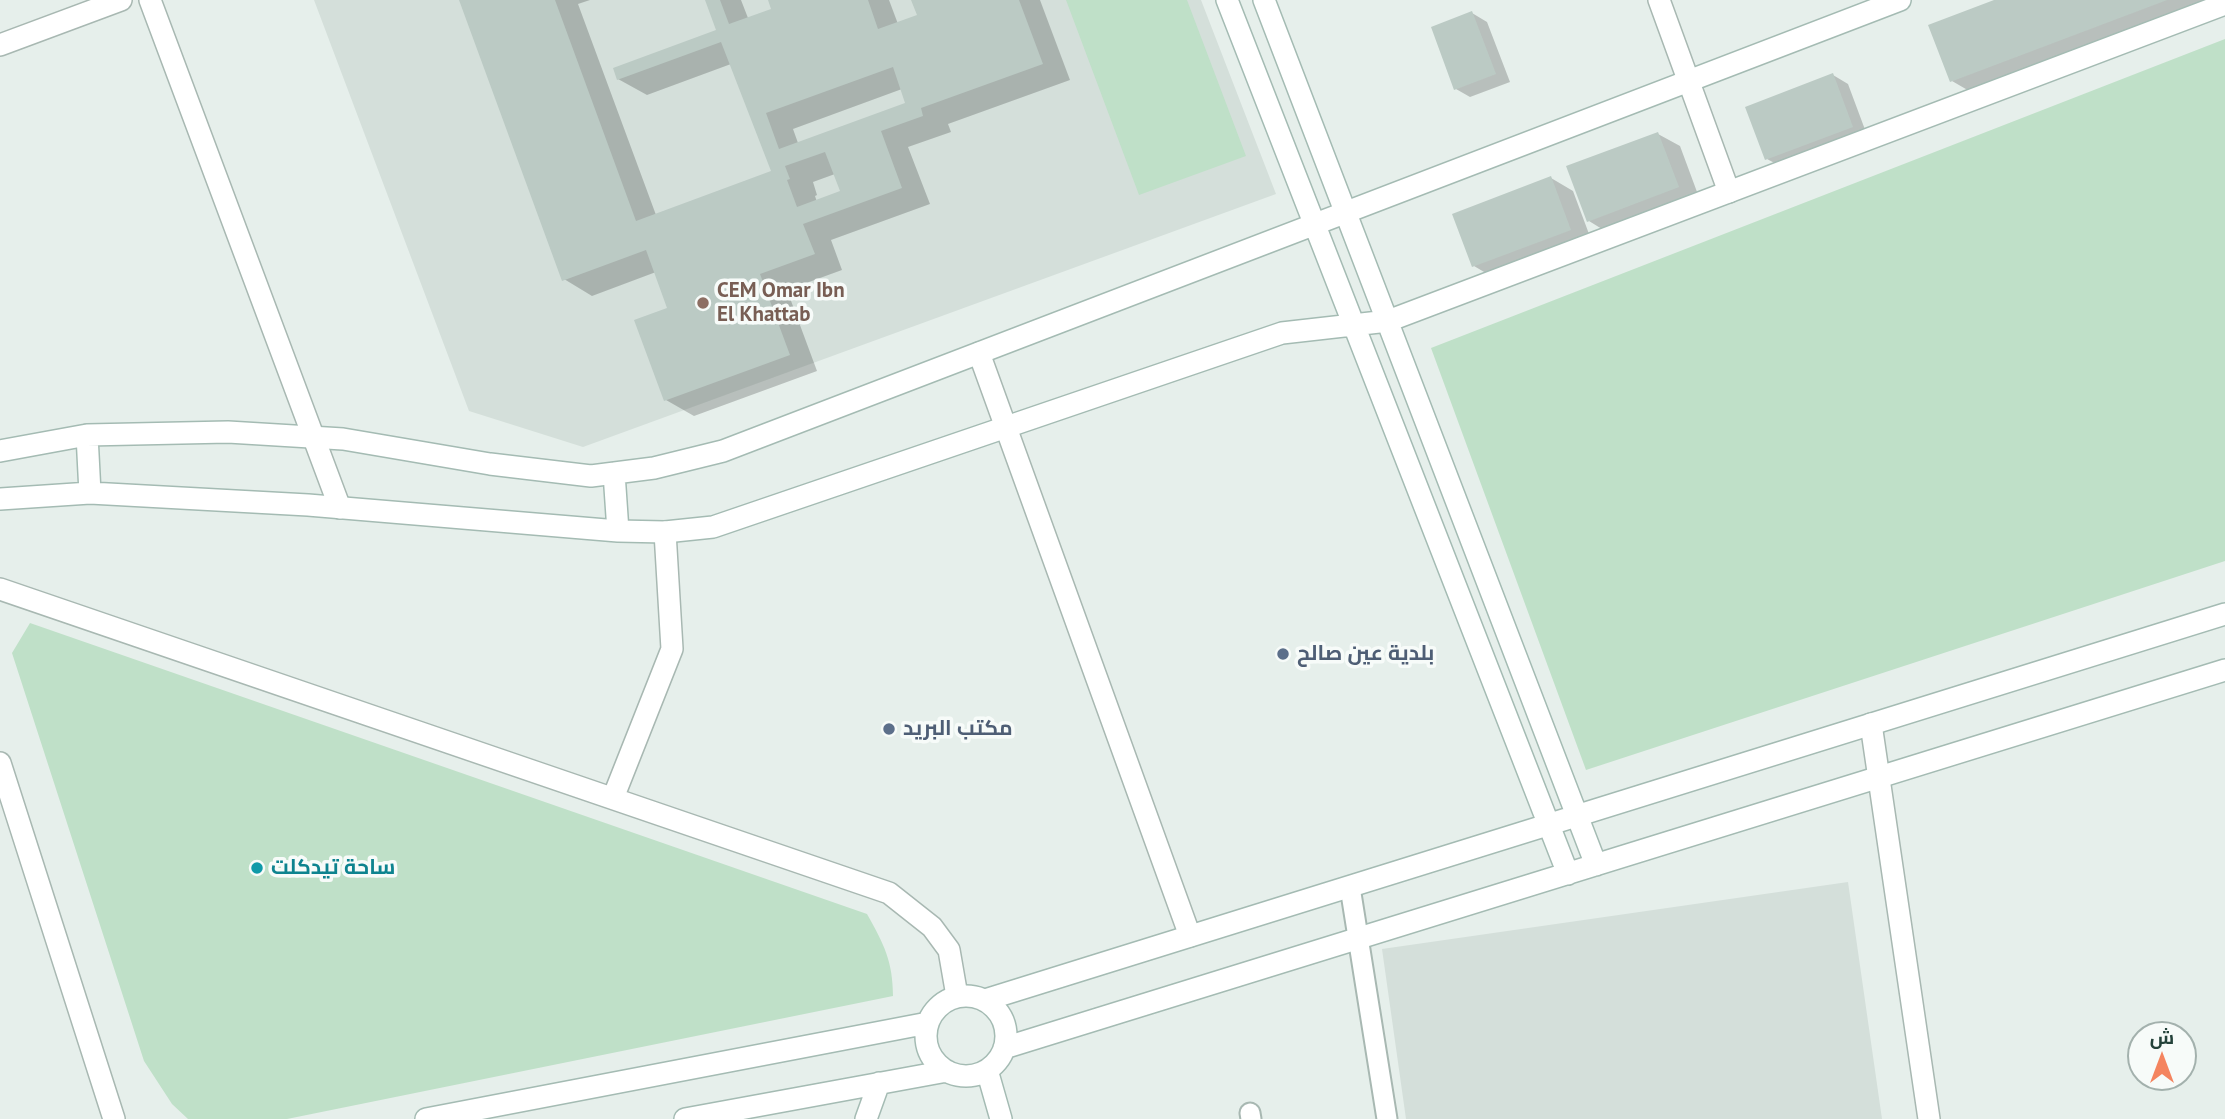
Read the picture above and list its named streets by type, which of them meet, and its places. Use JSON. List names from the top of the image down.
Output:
{
  "places": [
    "CEM Omar Ibn El Khattab",
    "بلدية عين صالح",
    "مكتب البريد",
    "ساحة تيدكلت"
  ],
  "north": "top"
}
